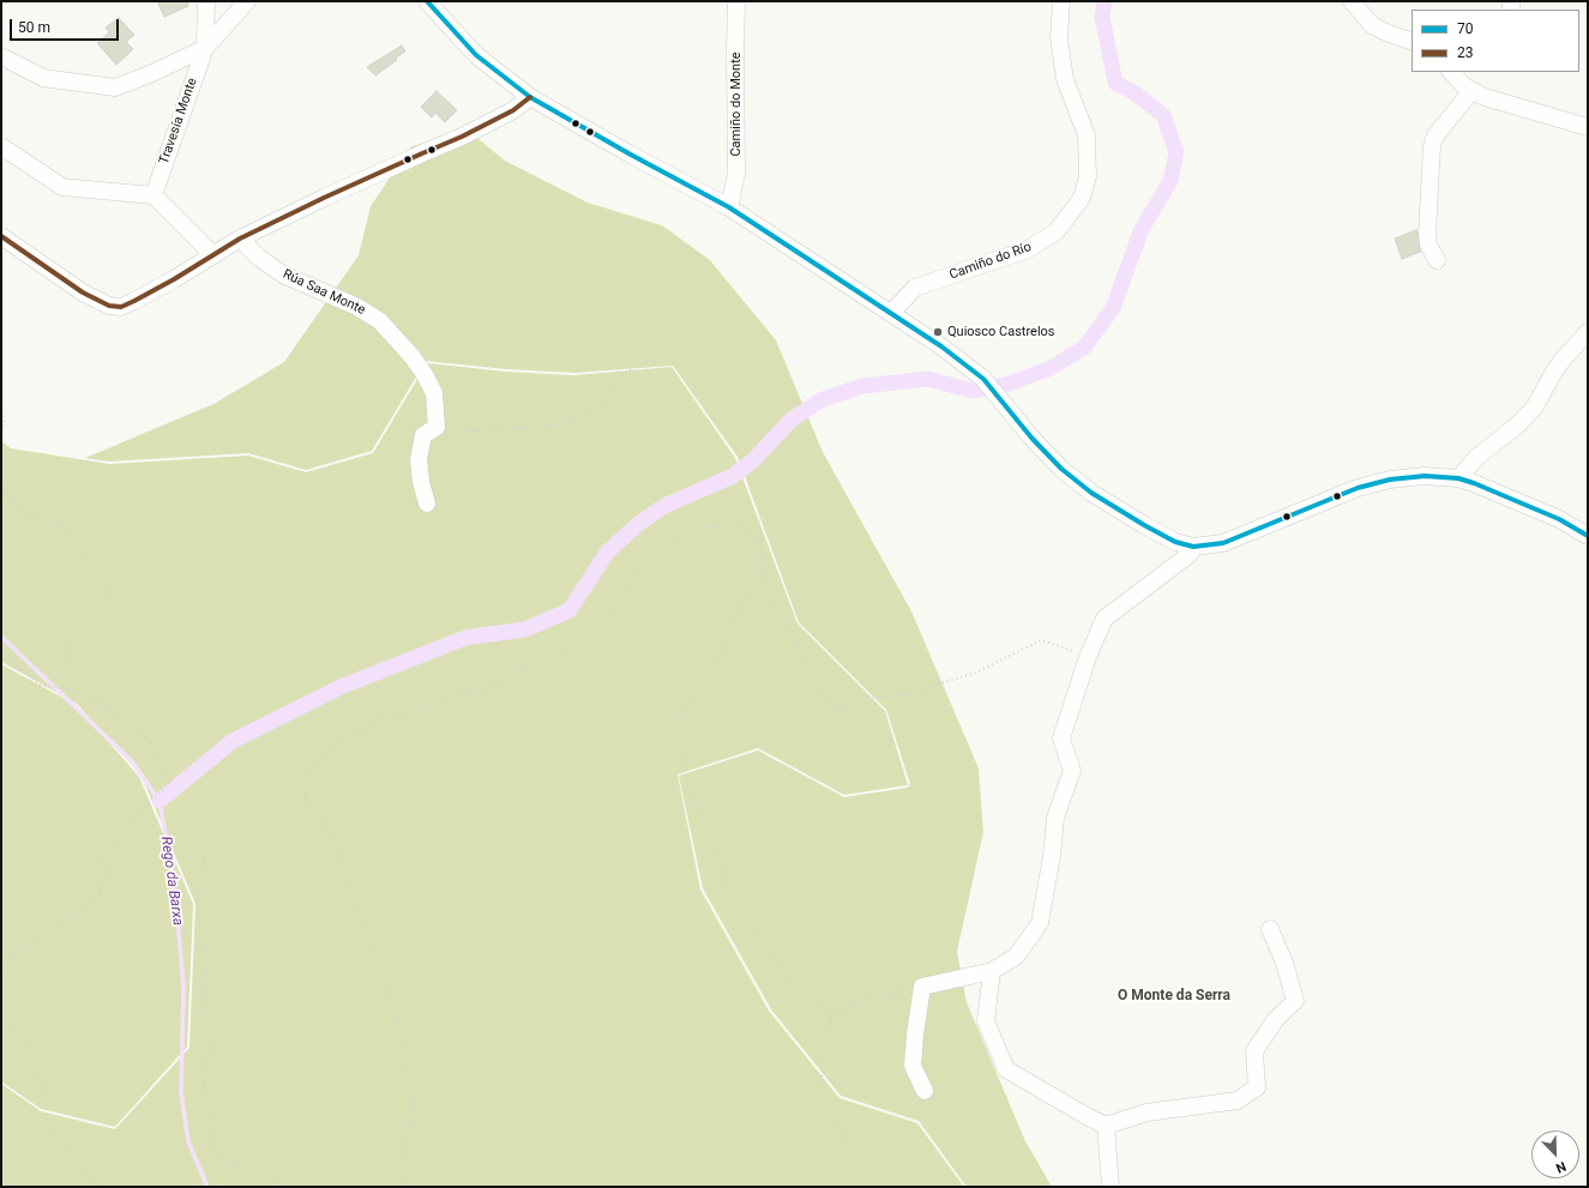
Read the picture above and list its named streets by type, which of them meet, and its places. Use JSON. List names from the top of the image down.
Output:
{
  "streets": {
    "street": [
      "Camiño do Monte",
      "Travesía Monte",
      "Camiño do Río",
      "Rúa Saa Monte"
    ]
  },
  "districts": ["O Monte da Serra"],
  "water": ["Rego da Barxa"],
  "places": ["Quiosco Castrelos"],
  "lines": ["transit line 70", "transit line 23"],
  "legend": ["70", "23"],
  "scale_bar": "50 m",
  "north": "bottom right"
}
